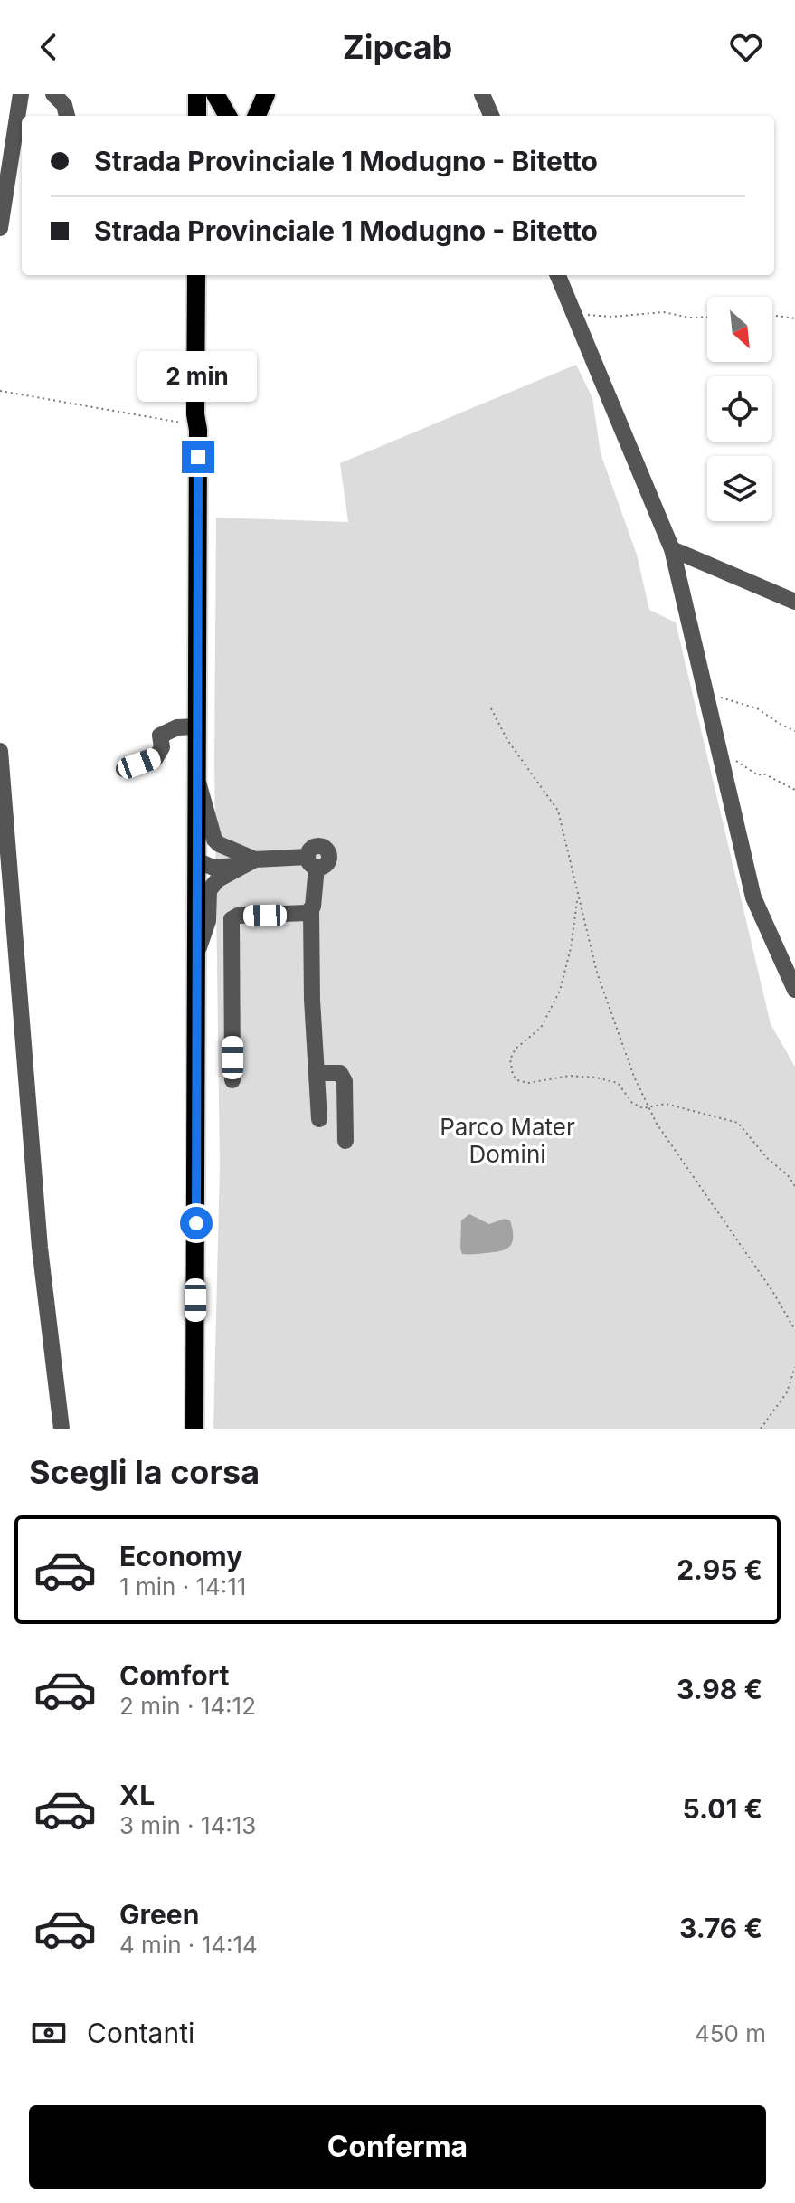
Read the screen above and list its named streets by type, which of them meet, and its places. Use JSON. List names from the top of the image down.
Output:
{
  "parks": ["Parco Mater Domini"],
  "north": "bottom right",
  "page": {
    "header": "Zipcab",
    "banner": ["Strada Provinciale 1 Modugno - Bitetto", "Strada Provinciale 1 Modugno - Bitetto"],
    "bubble": "2 min",
    "heading": "Scegli la corsa",
    "list": [
      {
        "name": "Economy",
        "note": "1 min · 14:11",
        "value": "2.95 €"
      },
      {
        "name": "Comfort",
        "note": "2 min · 14:12",
        "value": "3.98 €"
      },
      {
        "name": "XL",
        "note": "3 min · 14:13",
        "value": "5.01 €"
      },
      {
        "name": "Green",
        "note": "4 min · 14:14",
        "value": "3.76 €"
      }
    ],
    "pay": ["Contanti", "450 m"],
    "buttons": "Conferma"
  }
}
